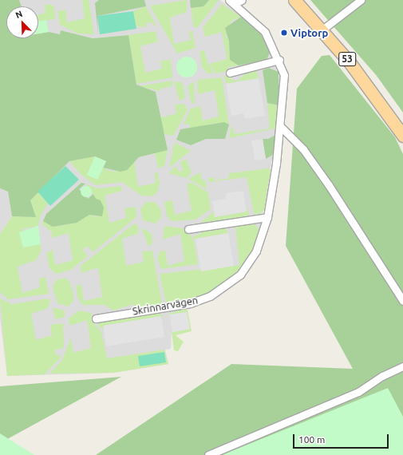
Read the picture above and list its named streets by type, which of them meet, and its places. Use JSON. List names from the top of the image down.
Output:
{
  "streets": {
    "main road": ["53"],
    "street": ["Skrinnarvägen"]
  },
  "places": ["Viptorp"],
  "scale_bar": "100 m",
  "north": "top left"
}
